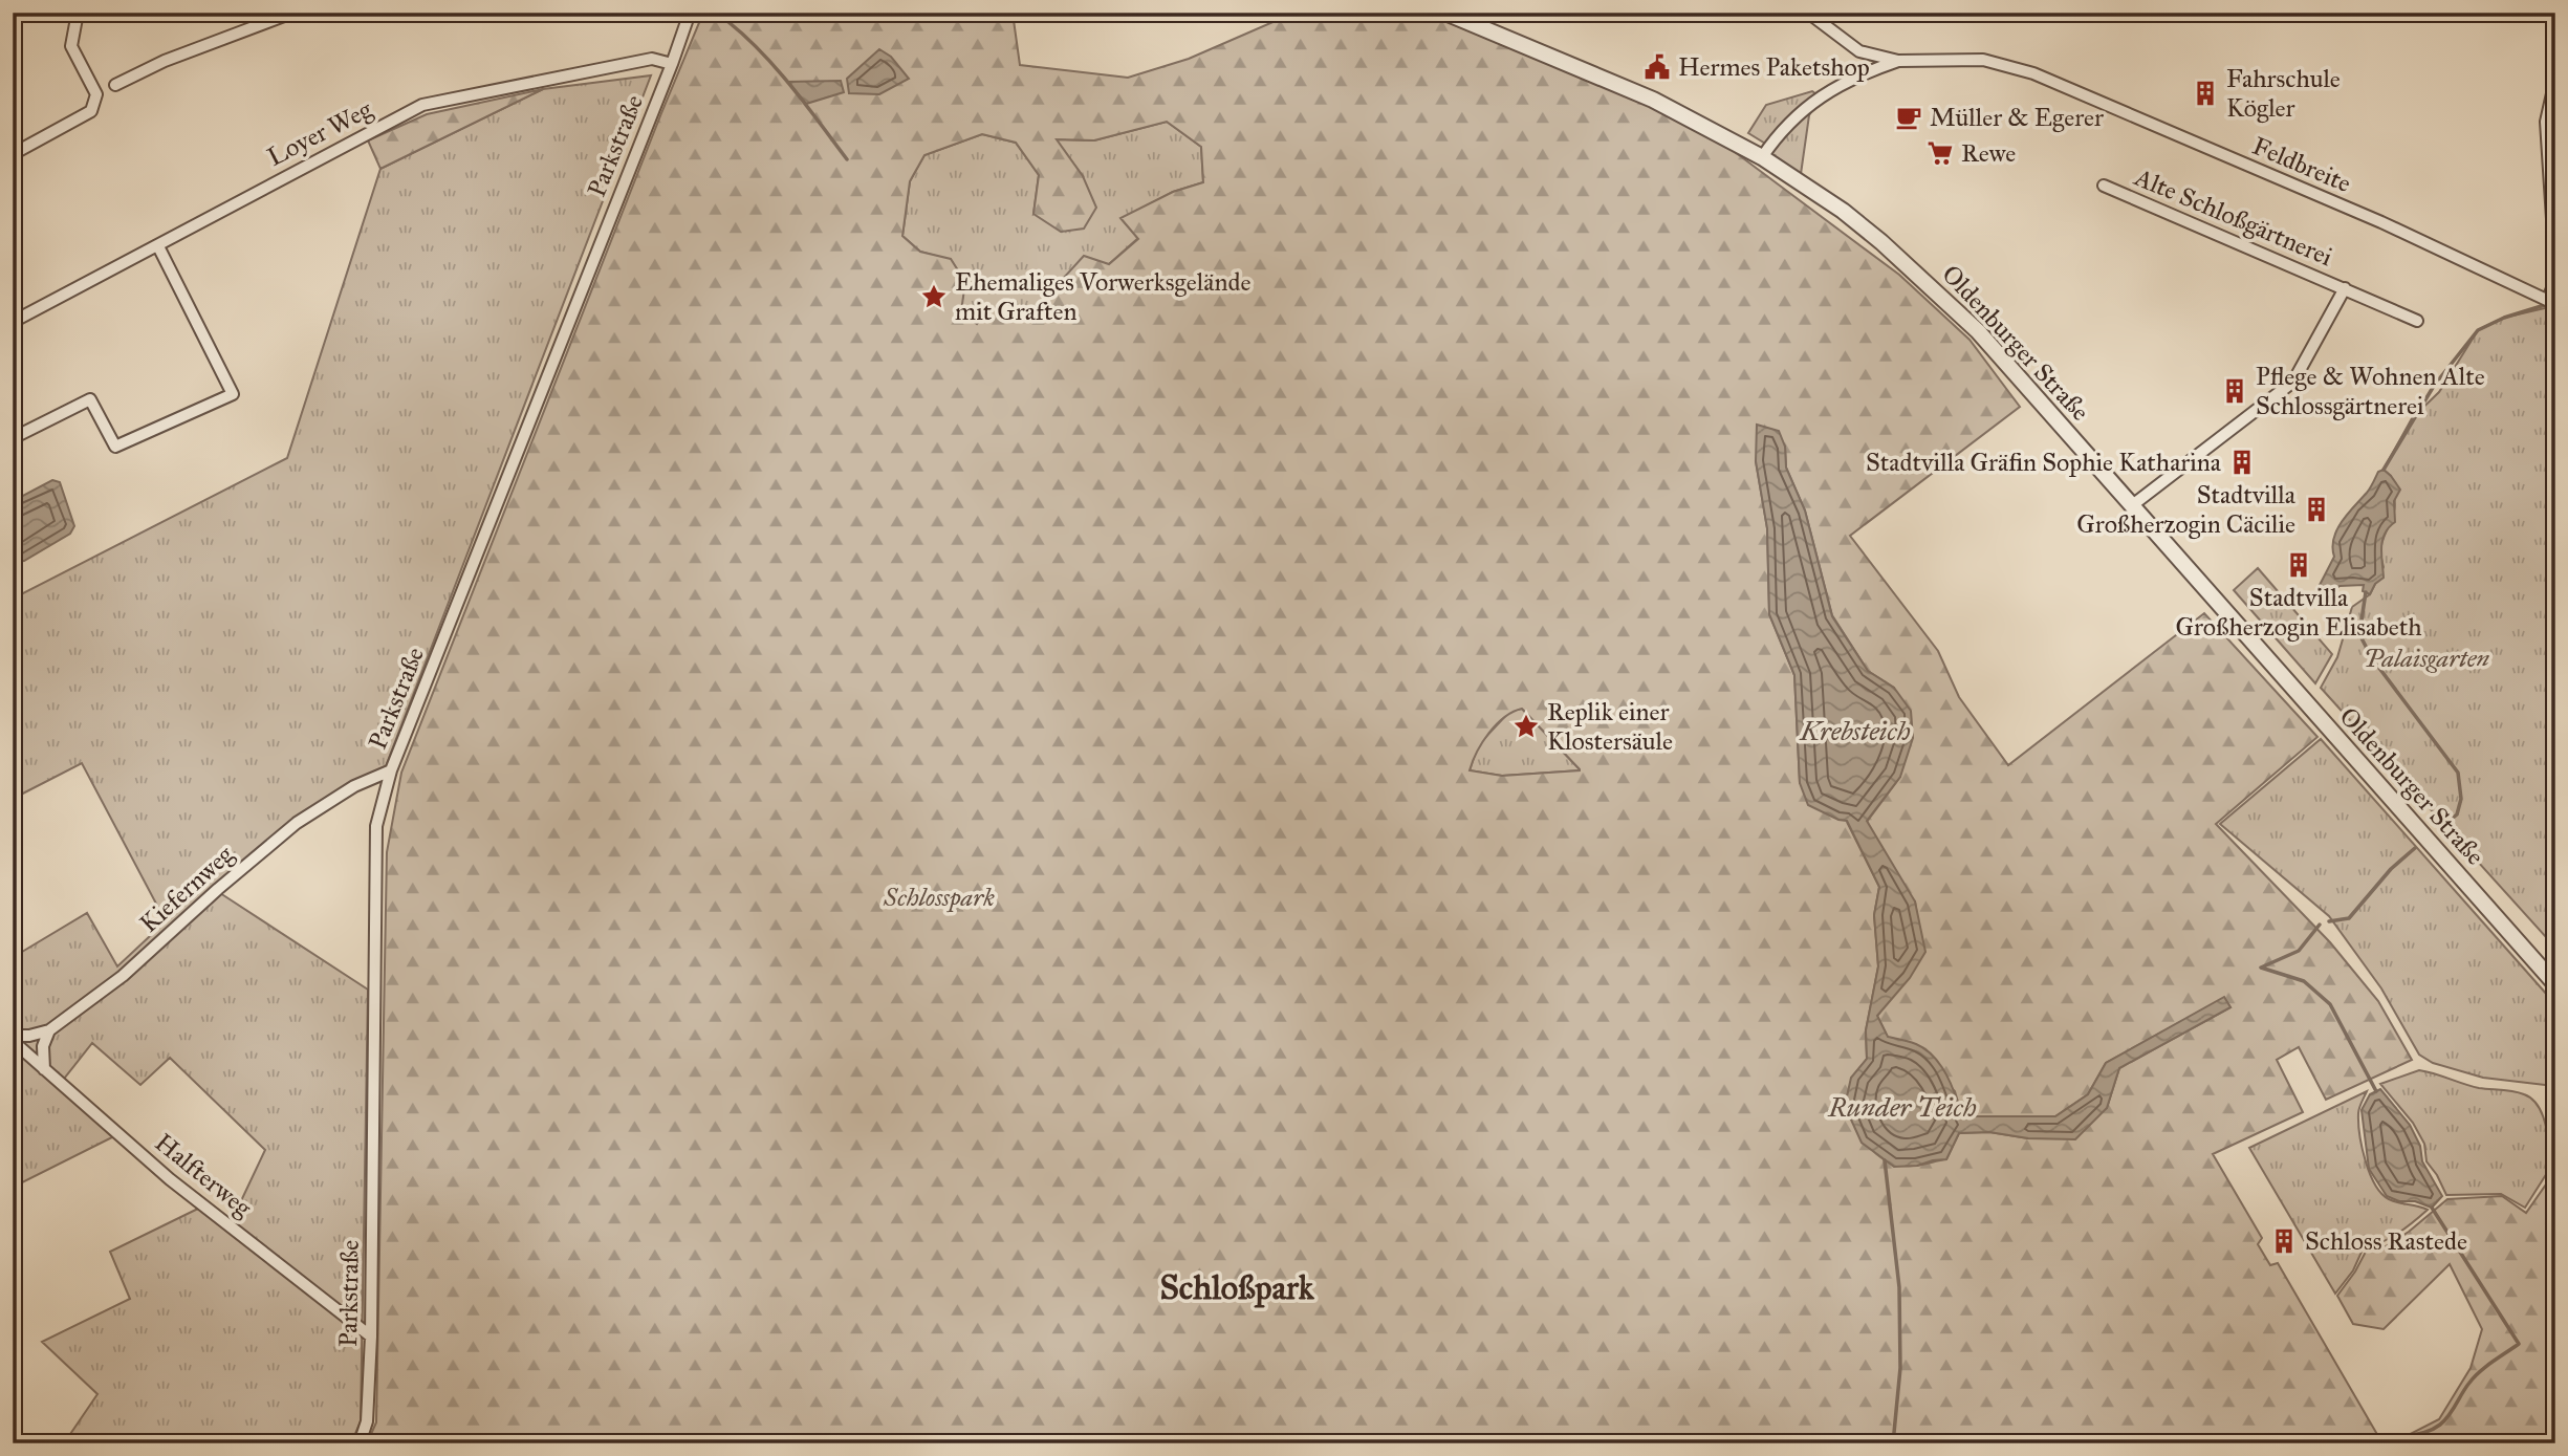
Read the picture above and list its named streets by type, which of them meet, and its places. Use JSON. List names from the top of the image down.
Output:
{
  "streets": {
    "street": [
      "Loyer Weg",
      "Parkstraße",
      "Feldbreite",
      "Alte Schloßgärtnerei",
      "Oldenburger Straße",
      "Kiefernweg",
      "Halfterweg"
    ]
  },
  "crossings": [
    ["Loyer Weg", "Parkstraße"],
    ["Parkstraße", "Kiefernweg"],
    ["Parkstraße", "Halfterweg"],
    ["Feldbreite", "Oldenburger Straße"],
    ["Alte Schloßgärtnerei", "Oldenburger Straße"]
  ],
  "districts": ["Schloßpark"],
  "water": ["Krebsteich", "Runder Teich"],
  "parks": ["Palaisgarten", "Schlosspark"],
  "places": {
    "public building": ["Hermes Paketshop"],
    "building": [
      "Fahrschule Kögler",
      "Pflege & Wohnen Alte Schlossgärtnerei",
      "Stadtvilla Gräfin Sophie Katharina",
      "Stadtvilla Großherzogin Cäcilie",
      "Stadtvilla Großherzogin Elisabeth",
      "Schloss Rastede"
    ],
    "cafe": ["Müller & Egerer"],
    "supermarket": ["Rewe"],
    "place": ["Ehemaliges Vorwerksgelände mit Graften", "Replik einer Klostersäule"]
  }
}
